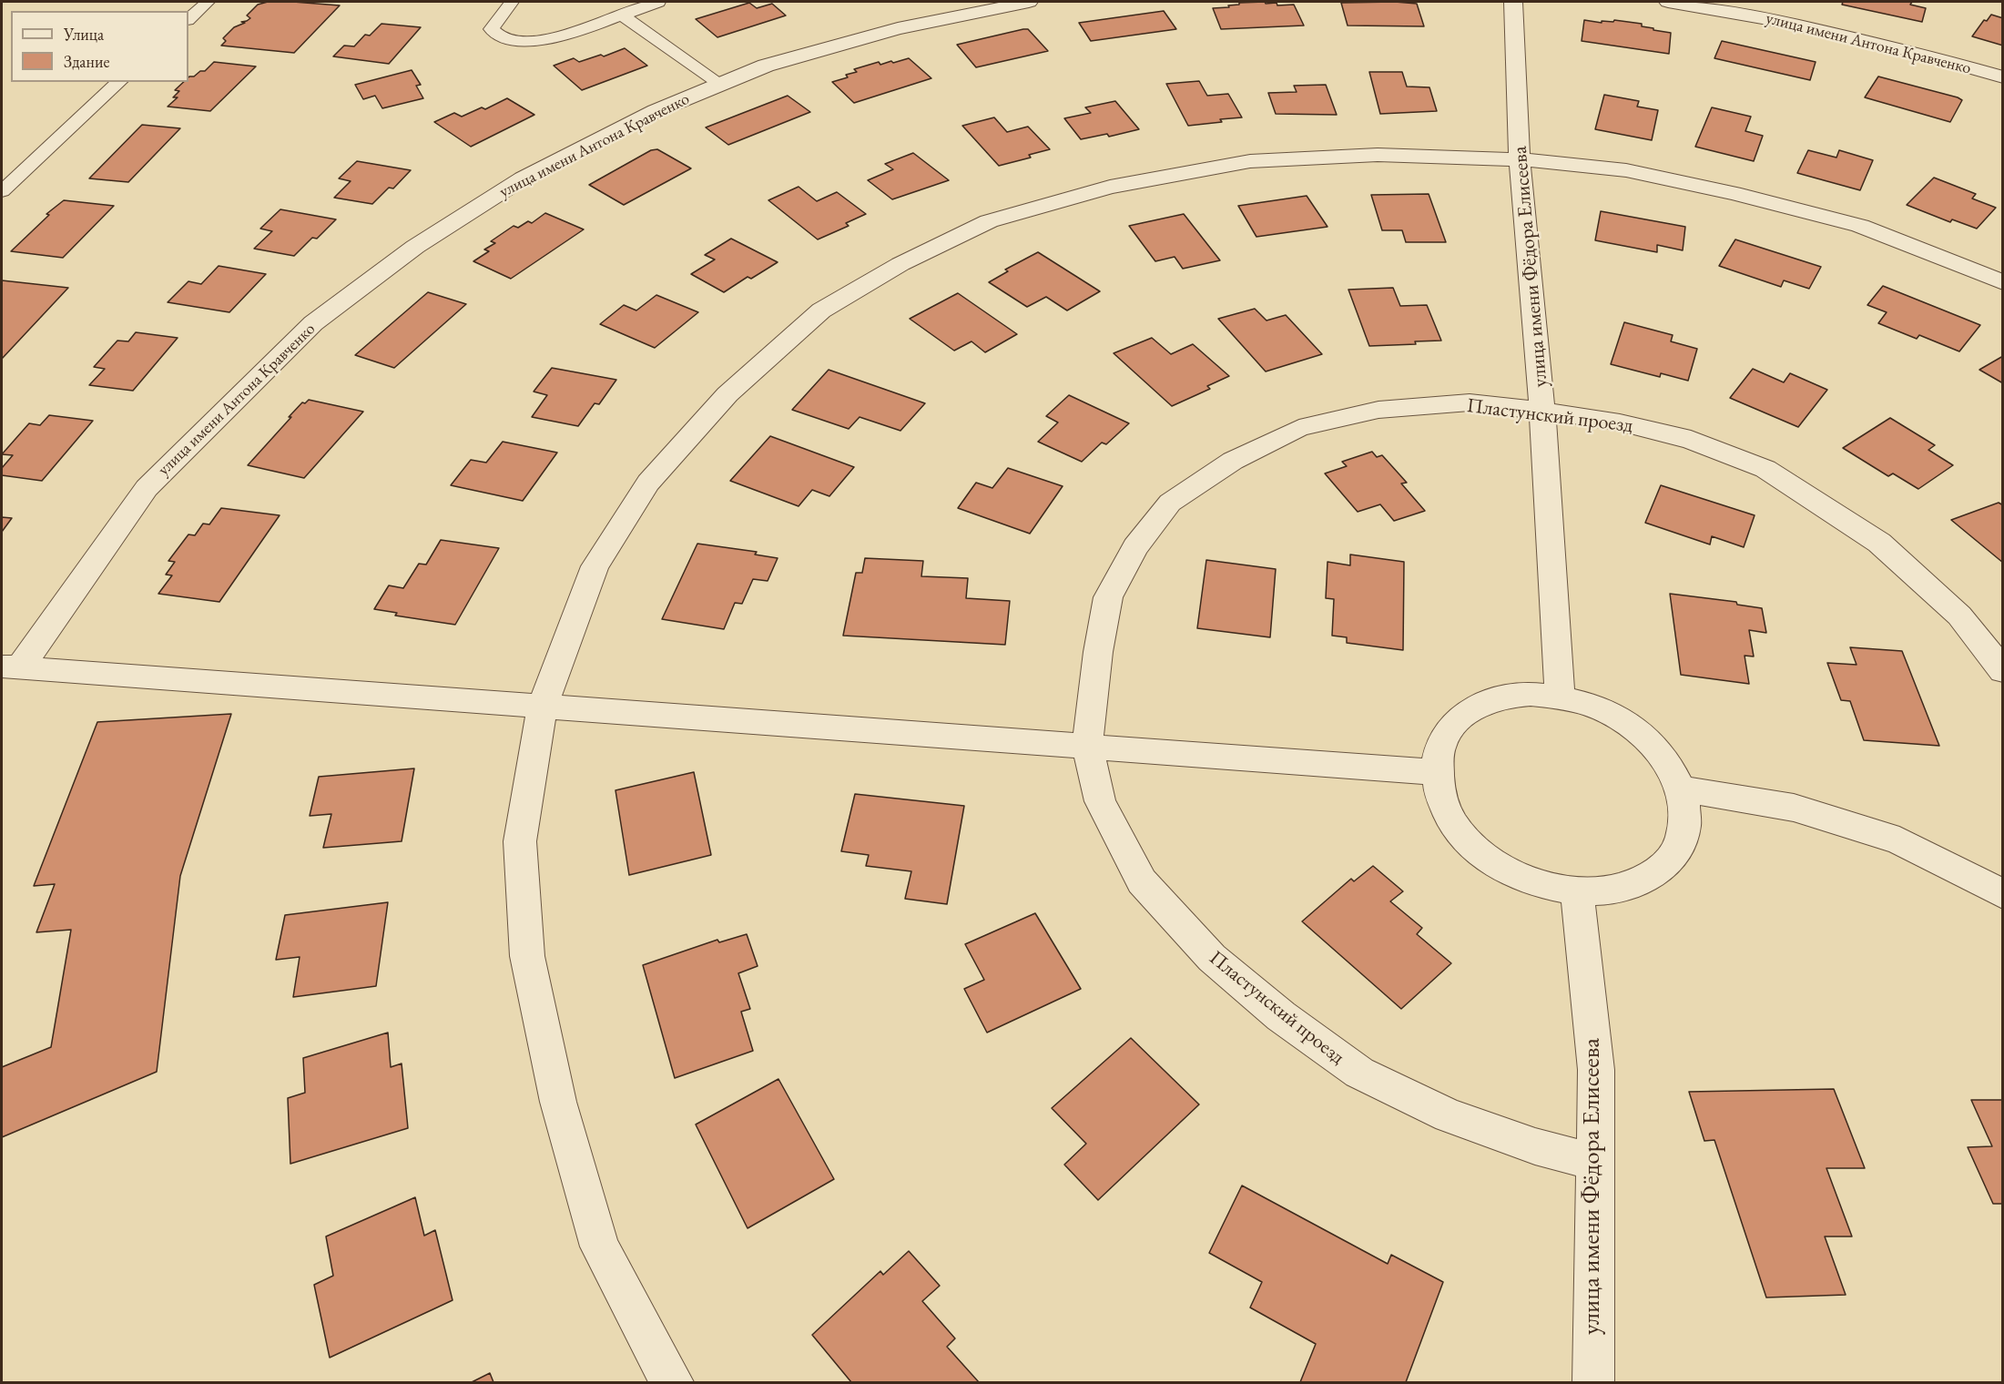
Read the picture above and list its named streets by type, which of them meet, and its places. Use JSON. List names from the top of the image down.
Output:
{
  "streets": {
    "street": ["улица имени Антона Кравченко", "улица имени Фёдора Елисеева", "Пластунский проезд"]
  },
  "crossings": [
    ["улица имени Фёдора Елисеева", "Пластунский проезд"]
  ],
  "legend": ["Улица", "Здание"]
}
